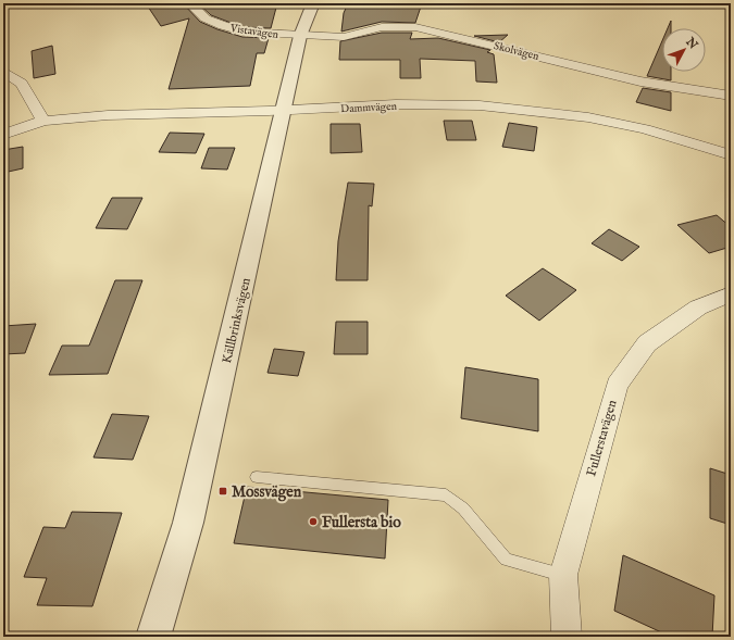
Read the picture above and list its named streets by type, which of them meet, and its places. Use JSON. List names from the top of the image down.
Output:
{
  "streets": {
    "street": [
      "Vistavägen",
      "Skolvägen",
      "Dammvägen",
      "Källbrinksvägen",
      "Fullerstavägen"
    ]
  },
  "crossings": [
    ["Vistavägen", "Skolvägen"],
    ["Vistavägen", "Källbrinksvägen"],
    ["Skolvägen", "Källbrinksvägen"],
    ["Dammvägen", "Källbrinksvägen"]
  ],
  "places": {
    "transit": ["Mossvägen"],
    "other": ["Fullersta bio"]
  },
  "north": "top right"
}
